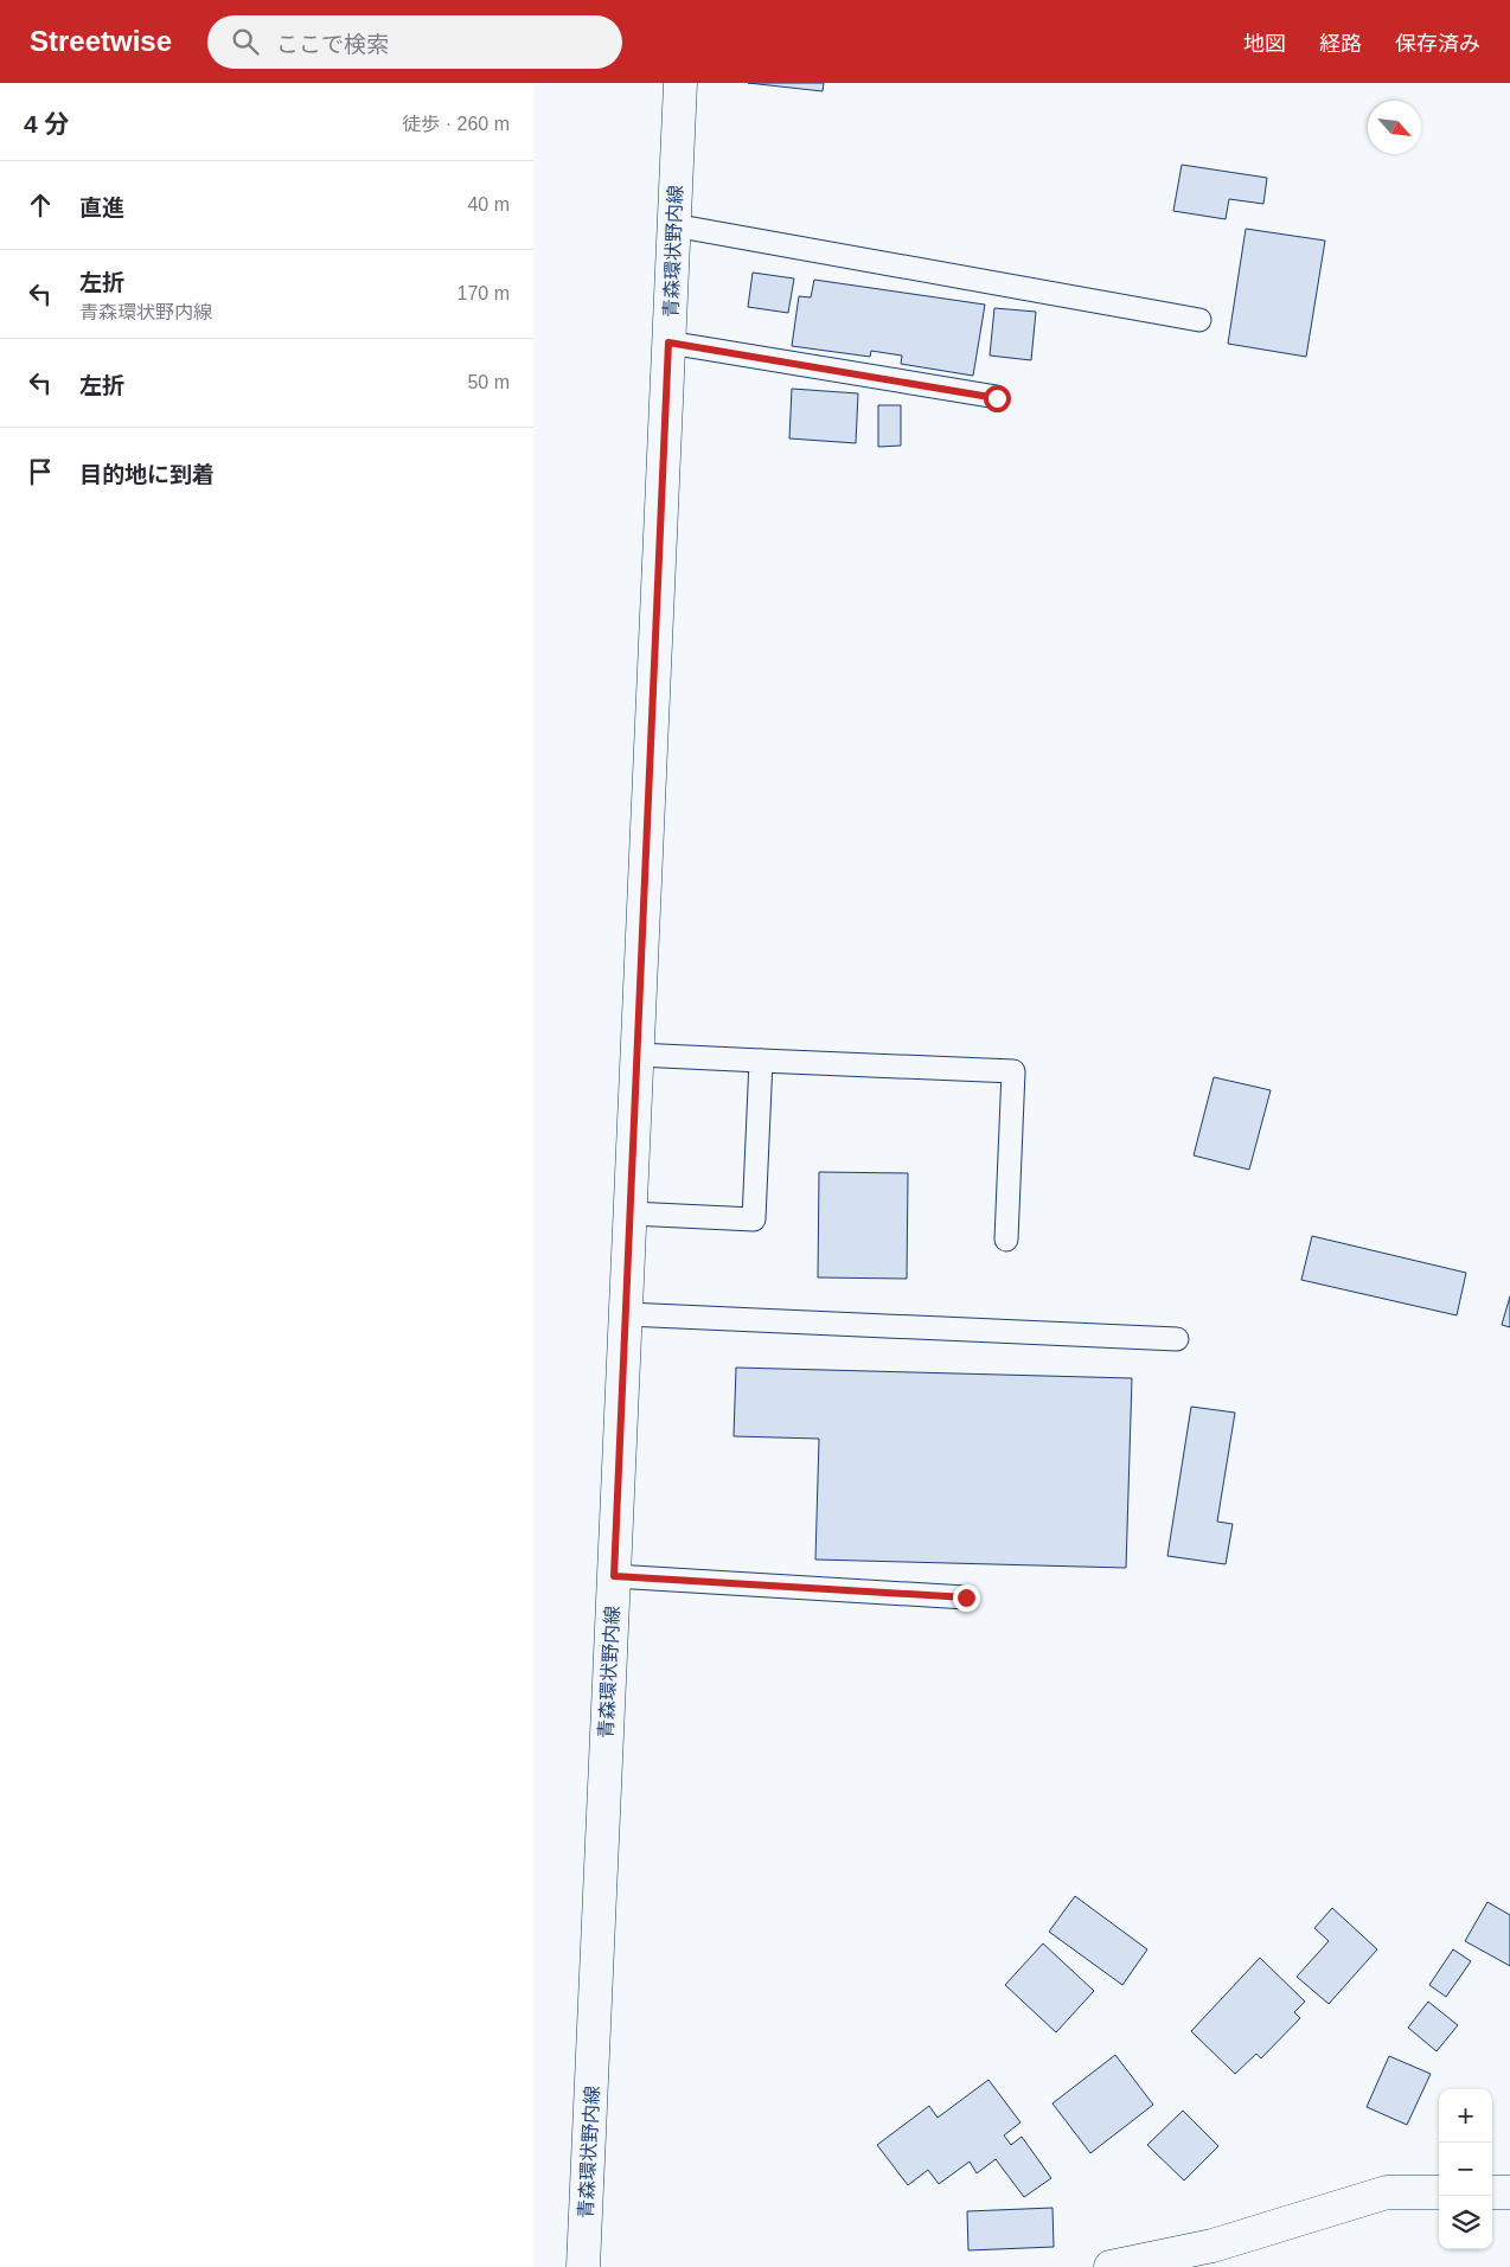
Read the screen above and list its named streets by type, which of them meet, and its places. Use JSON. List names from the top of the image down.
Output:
{
  "streets": {
    "main road": ["青森環状野内線"]
  },
  "north": "bottom right",
  "page": {
    "header": "Streetwise",
    "search": "ここで検索",
    "nav": ["地図", "経路", "保存済み"],
    "heading": ["4 分", "徒歩 · 260 m"],
    "list": [
      ["直進", "40 m"],
      ["左折", "青森環状野内線", "170 m"],
      ["左折", "50 m"],
      "目的地に到着"
    ],
    "map_buttons": ["+", "−"]
  }
}
